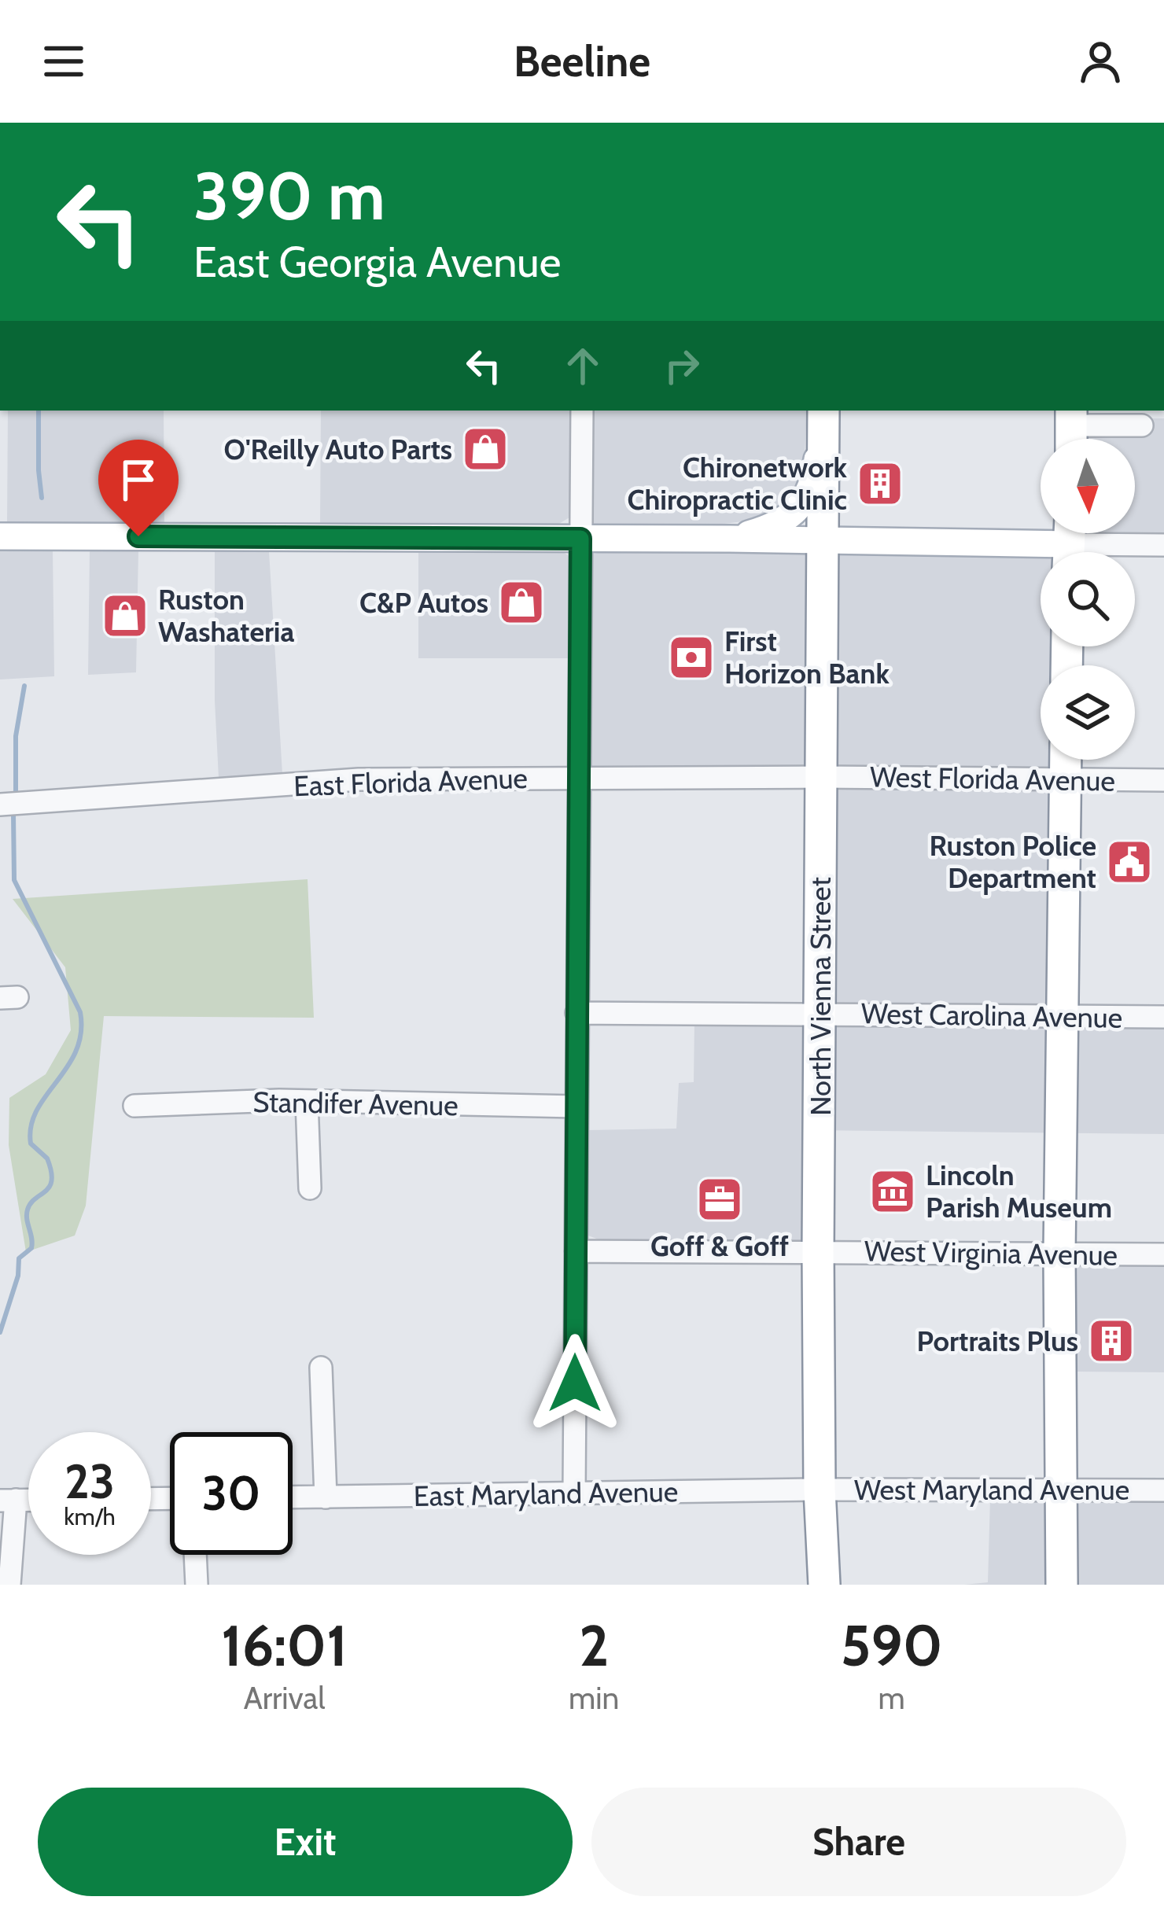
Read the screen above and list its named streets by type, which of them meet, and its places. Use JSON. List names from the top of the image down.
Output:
{
  "streets": {
    "highway": ["North Vienna Street"],
    "street": [
      "West Florida Avenue",
      "East Florida Avenue",
      "West Carolina Avenue",
      "Standifer Avenue",
      "West Virginia Avenue",
      "West Maryland Avenue",
      "East Maryland Avenue"
    ]
  },
  "crossings": [
    ["West Florida Avenue", "East Florida Avenue"],
    ["West Florida Avenue", "North Vienna Street"],
    ["East Florida Avenue", "North Vienna Street"],
    ["North Vienna Street", "West Carolina Avenue"],
    ["North Vienna Street", "West Virginia Avenue"],
    ["North Vienna Street", "West Maryland Avenue"],
    ["North Vienna Street", "East Maryland Avenue"],
    ["West Maryland Avenue", "East Maryland Avenue"]
  ],
  "places": {
    "shop": ["O'Reilly Auto Parts", "C&P Autos", "Ruston Washateria"],
    "building": ["Chironetwork Chiropractic Clinic", "Portraits Plus"],
    "bank": ["First Horizon Bank"],
    "public building": ["Ruston Police Department"],
    "museum": ["Lincoln Parish Museum"],
    "office": ["Goff & Goff"]
  },
  "north": "bottom",
  "page": {
    "header": "Beeline",
    "turn": ["390 m", "East Georgia Avenue"],
    "speed": "23 km/h",
    "limit": "30",
    "eta": [
      "16:01",
      "Arrival",
      "2",
      "min",
      "590",
      "m"
    ],
    "buttons": ["Exit", "Share"]
  }
}
